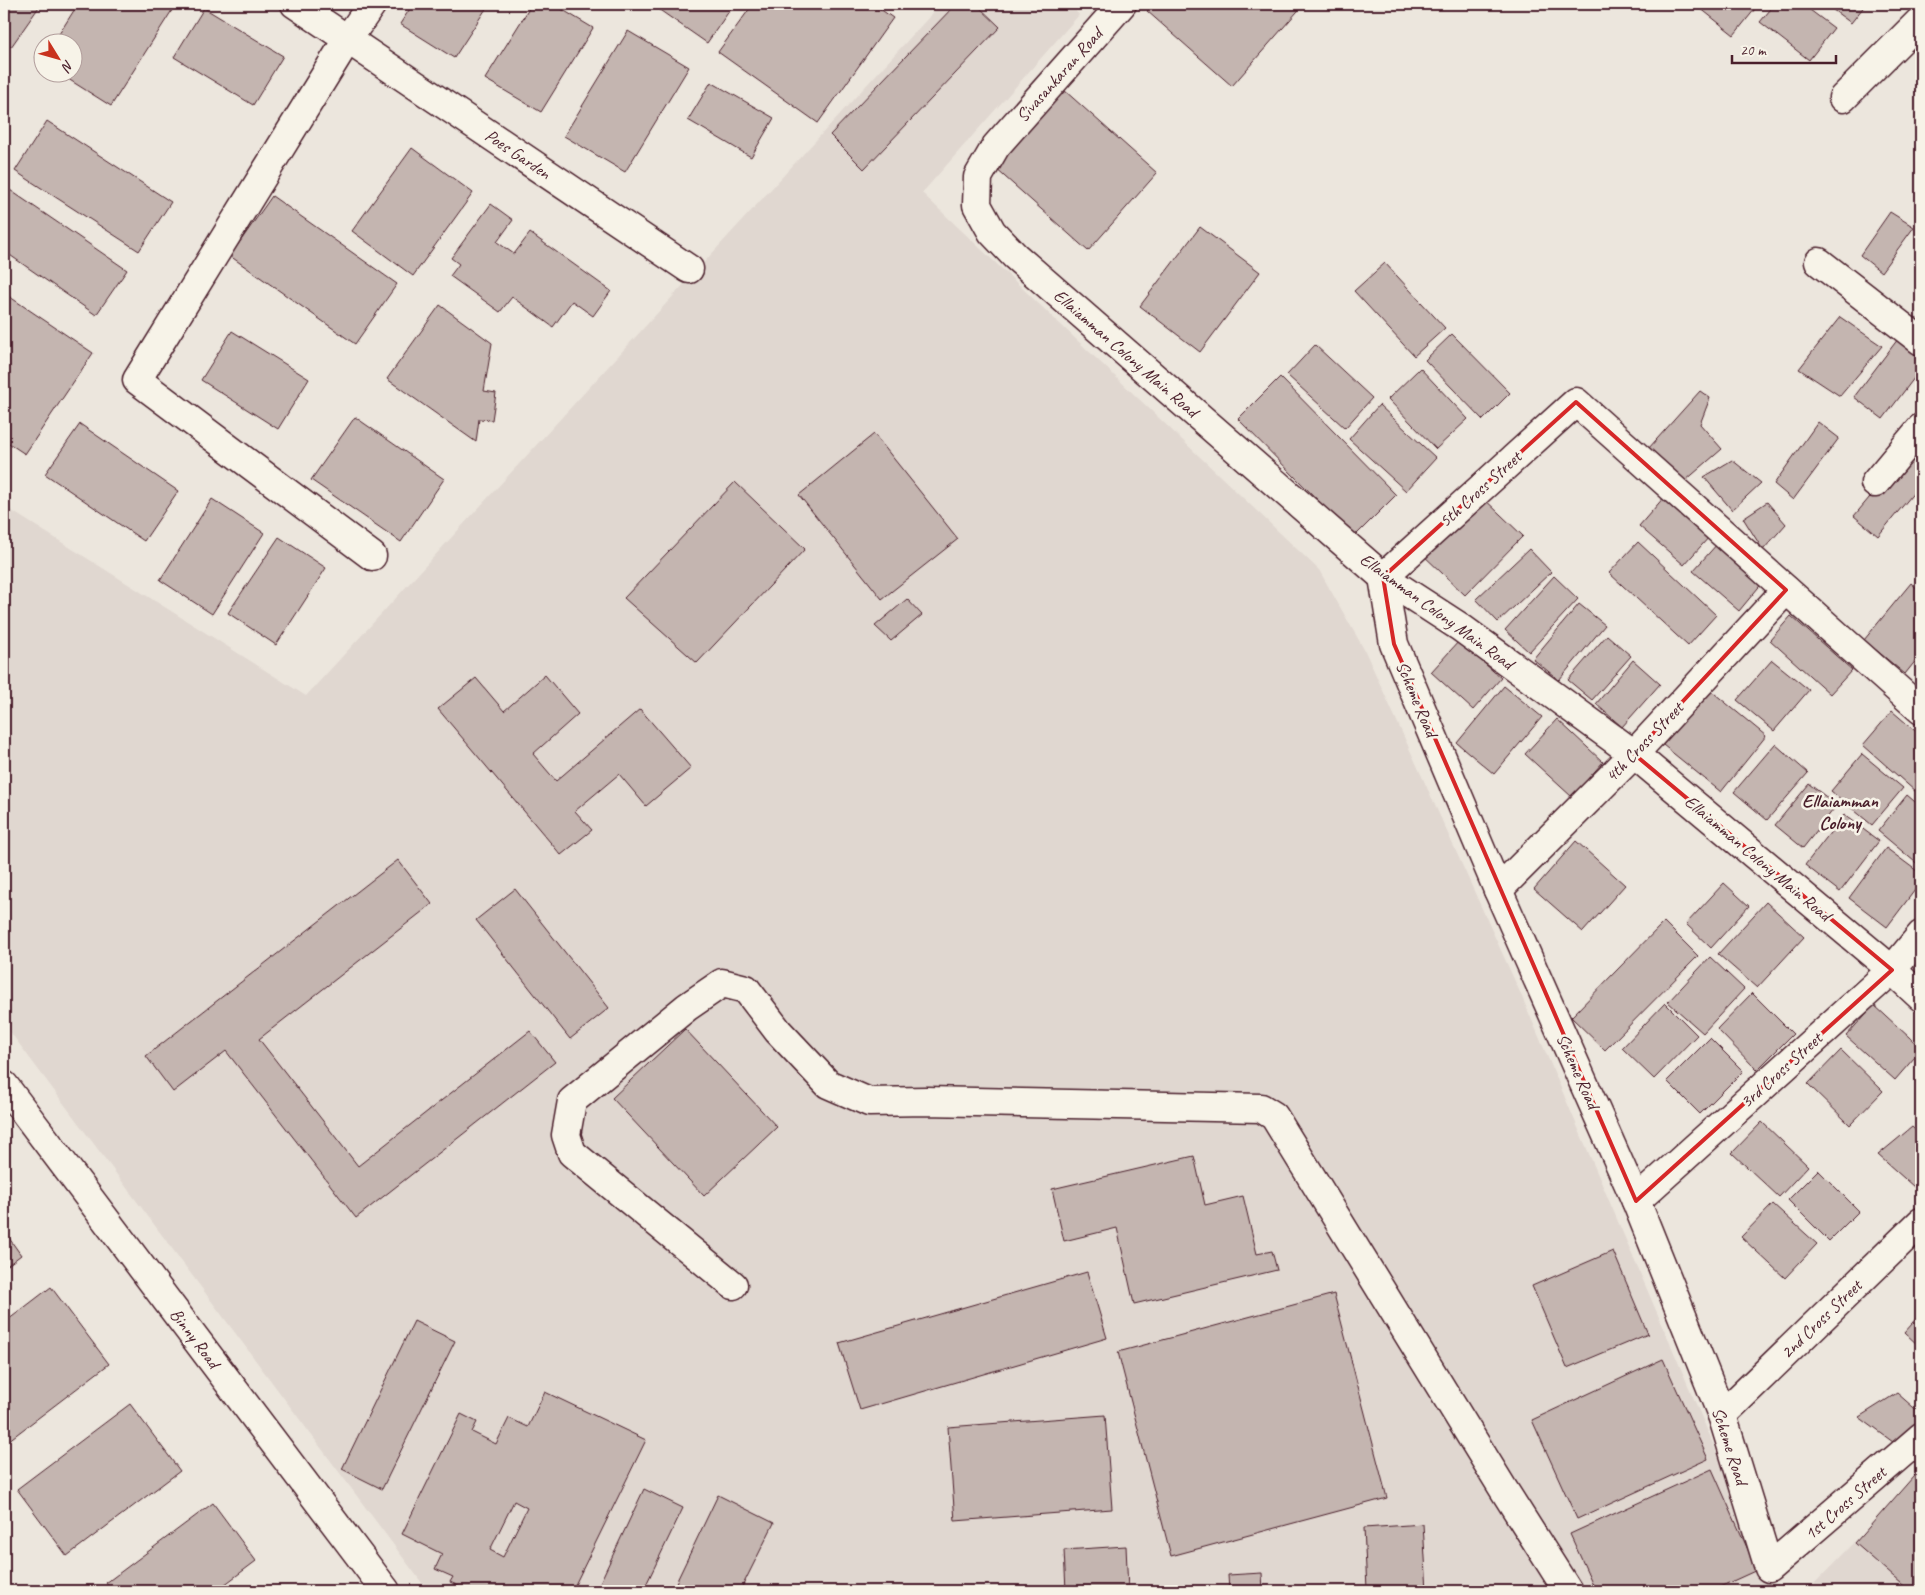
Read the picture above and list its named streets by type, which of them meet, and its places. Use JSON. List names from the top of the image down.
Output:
{
  "streets": {
    "street": [
      "Sivasankaran Road",
      "Poes Garden",
      "Ellaiamman Colony Main Road",
      "5th Cross Street",
      "Scheme Road",
      "4th Cross Street",
      "3rd Cross Street",
      "2nd Cross Street",
      "Binny Road",
      "1st Cross Street"
    ]
  },
  "crossings": [
    ["Sivasankaran Road", "Ellaiamman Colony Main Road"],
    ["Ellaiamman Colony Main Road", "5th Cross Street"],
    ["Ellaiamman Colony Main Road", "Scheme Road"],
    ["Ellaiamman Colony Main Road", "4th Cross Street"],
    ["Ellaiamman Colony Main Road", "3rd Cross Street"],
    ["5th Cross Street", "Scheme Road"],
    ["5th Cross Street", "4th Cross Street"],
    ["Scheme Road", "4th Cross Street"],
    ["Scheme Road", "3rd Cross Street"],
    ["Scheme Road", "2nd Cross Street"],
    ["Scheme Road", "1st Cross Street"]
  ],
  "districts": ["Ellaiamman Colony"],
  "scale_bar": "20 m",
  "north": "bottom right"
}
